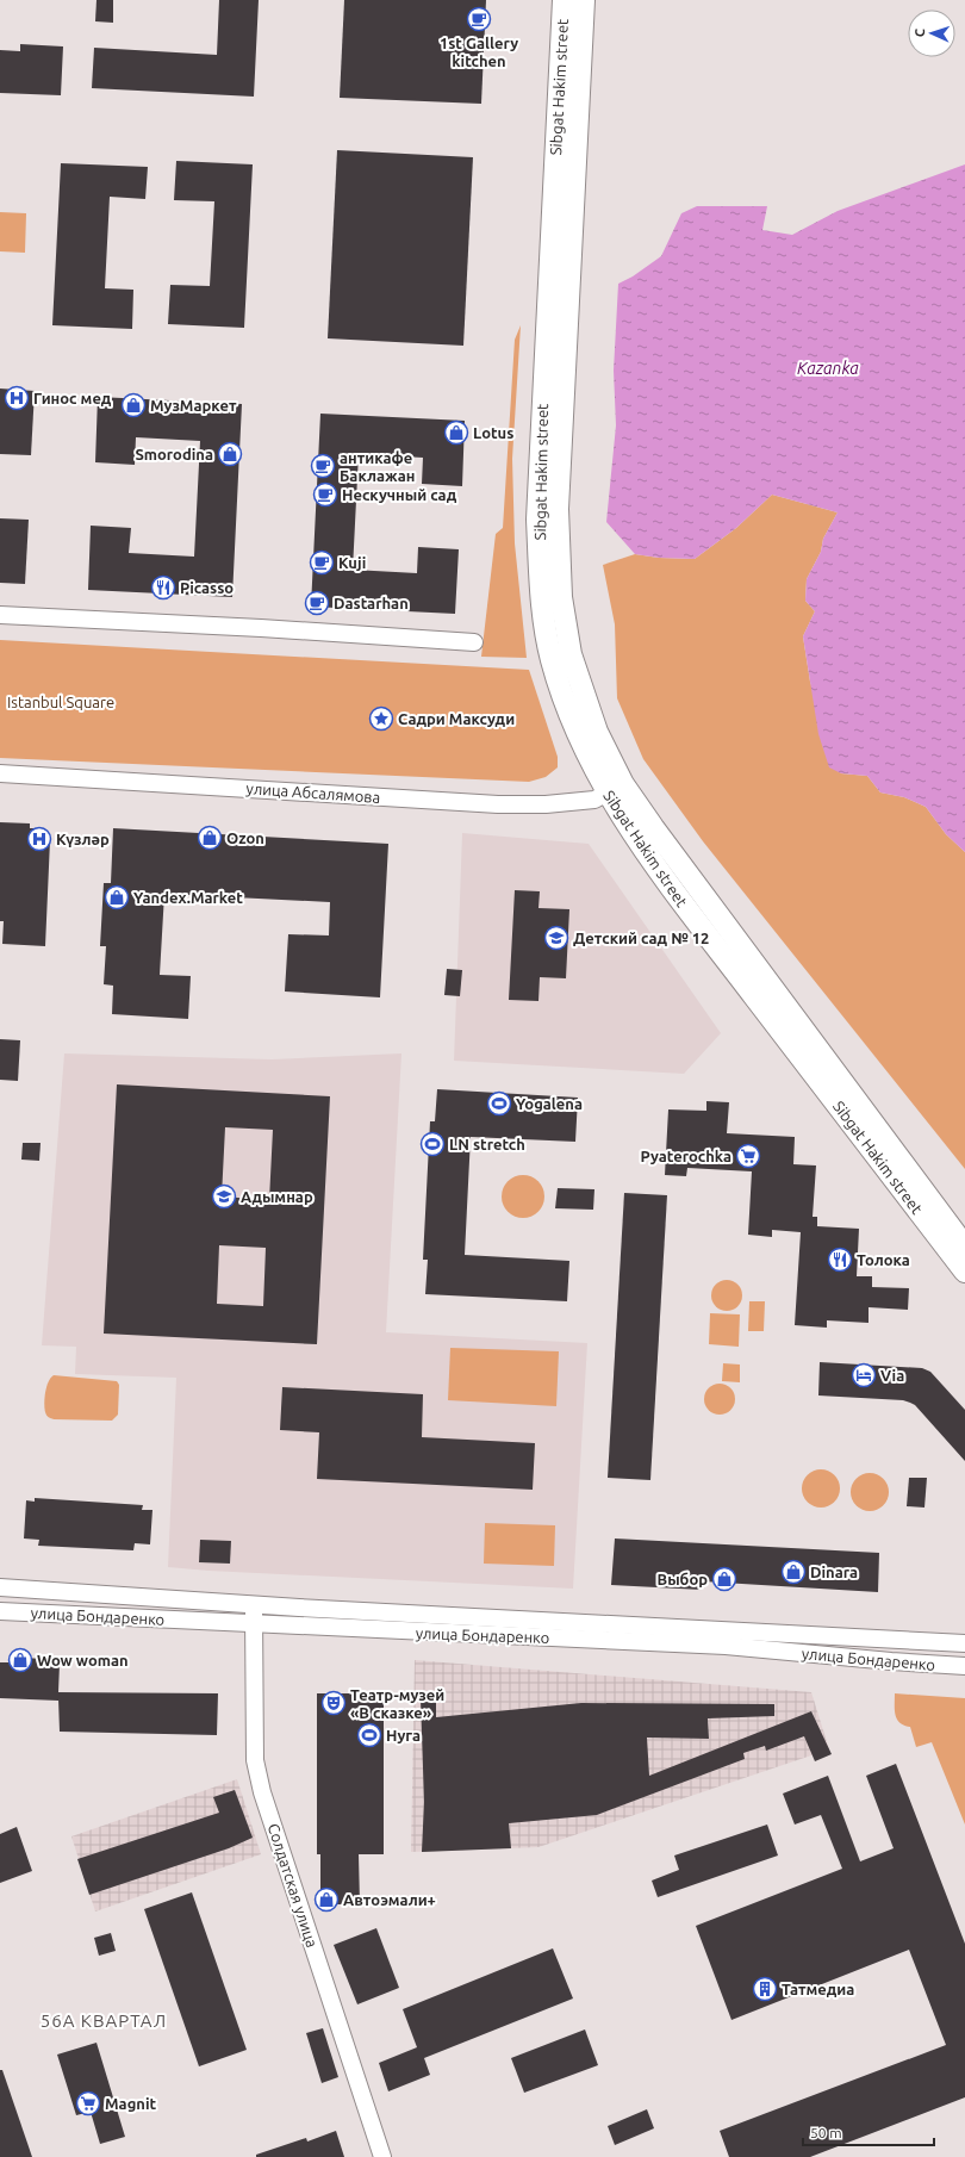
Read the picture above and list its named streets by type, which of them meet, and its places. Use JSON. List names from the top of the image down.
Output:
{
  "streets": {
    "main road": ["Sibgat Hakim street"],
    "street": ["улица Абсалямова", "улица Бондаренко", "Солдатская улица"]
  },
  "crossings": [
    ["Sibgat Hakim street", "улица Абсалямова"],
    ["улица Бондаренко", "Солдатская улица"]
  ],
  "districts": ["56А КВАРТАЛ"],
  "water": ["Kazanka"],
  "parks": ["Istanbul Square"],
  "places": {
    "cafe": [
      "1st Gallery kitchen",
      "антикафе Баклажан",
      "Нескучный сад",
      "Kuji",
      "Dastarhan"
    ],
    "hospital": ["Гинос мед", "Күзләр"],
    "shop": [
      "МузМаркет",
      "Lotus",
      "Smorodina",
      "Ozon",
      "Yandex.Market",
      "Dinara",
      "Выбор",
      "Wow woman",
      "Автоэмали+"
    ],
    "restaurant": ["Picasso", "Толока"],
    "place": ["Садри Максуди"],
    "school or university": ["Детский сад № 12", "Адымнар"],
    "sports": ["Yogalena", "LN stretch", "Нуга"],
    "supermarket": ["Pyaterochka", "Magnit"],
    "hotel": ["Via"],
    "theatre": ["Театр-музей «В сказке»"],
    "building": ["Татмедиа"]
  },
  "scale_bar": "50 m",
  "north": "left"
}
